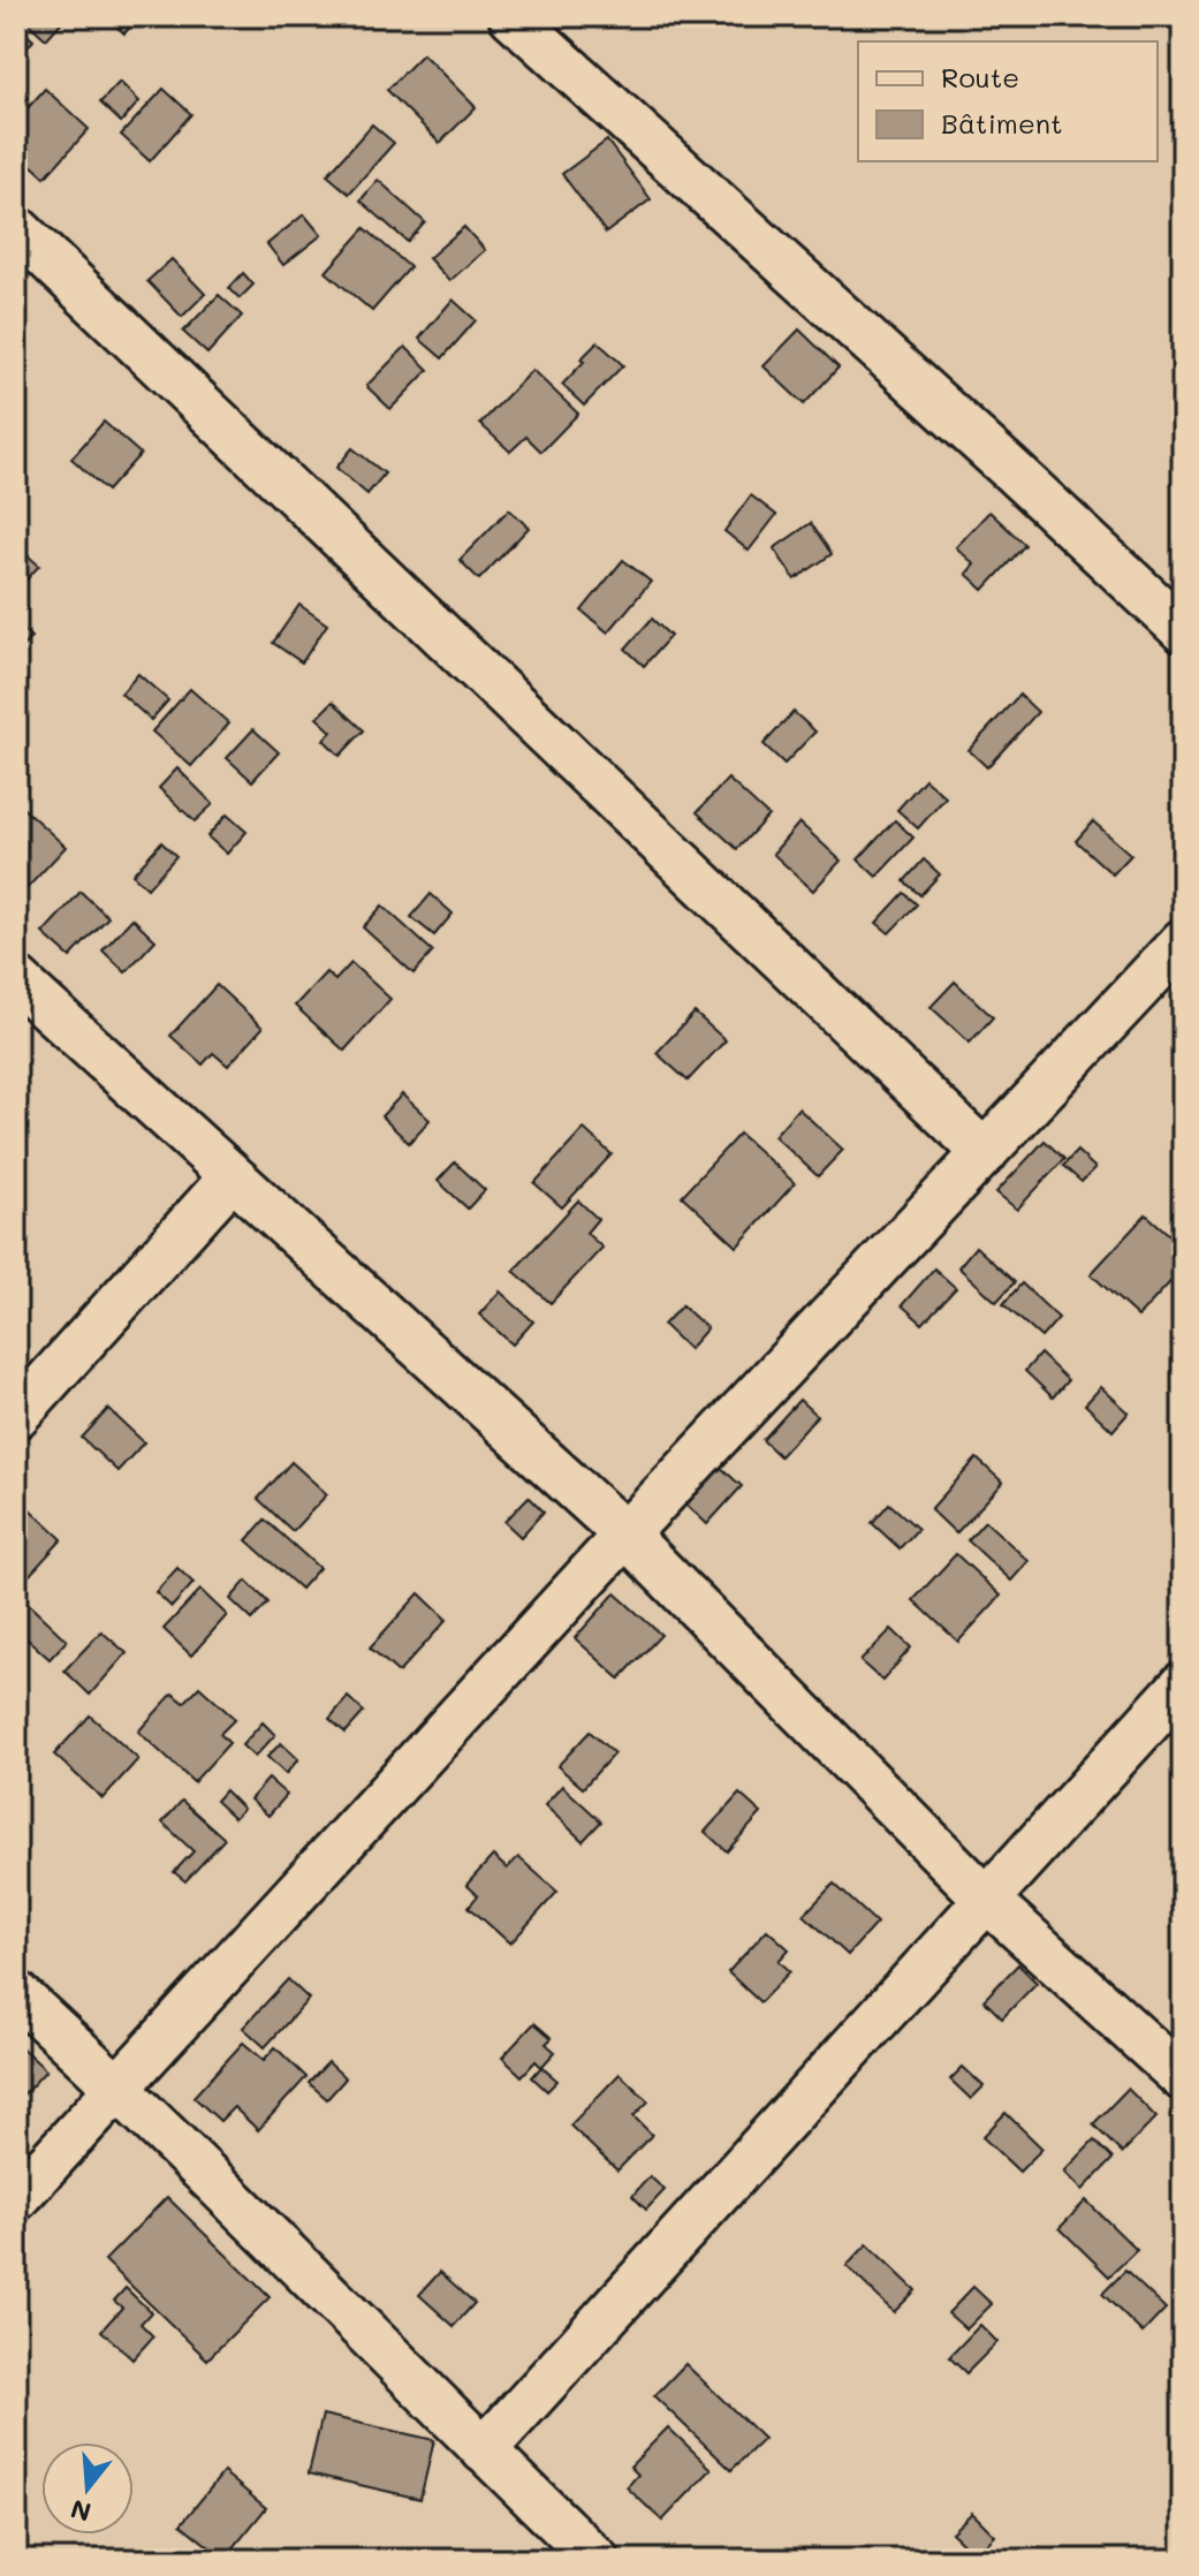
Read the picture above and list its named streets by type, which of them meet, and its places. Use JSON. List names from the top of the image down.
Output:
{
  "legend": ["Route", "Bâtiment"],
  "north": "bottom"
}
